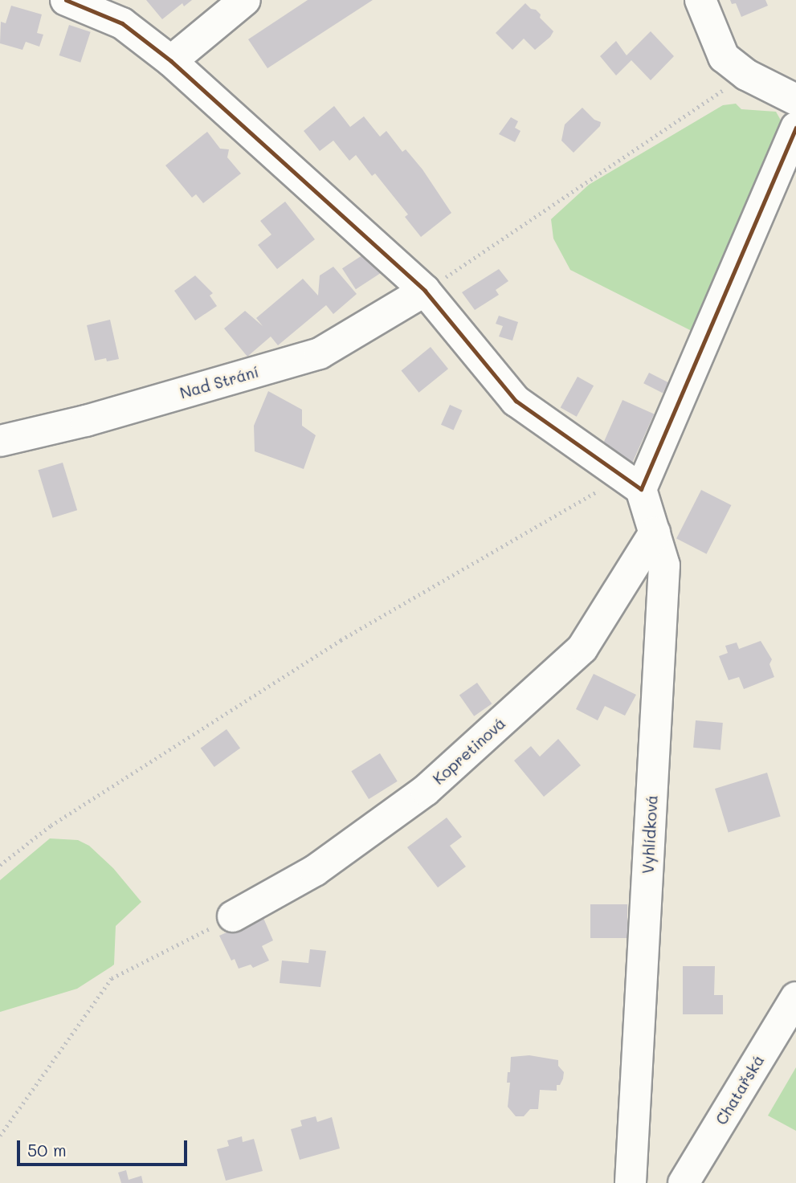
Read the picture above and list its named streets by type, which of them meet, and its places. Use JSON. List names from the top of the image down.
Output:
{
  "streets": {
    "street": [
      "Nad Strání",
      "Kopretinová",
      "Vyhlídková",
      "Chatařská"
    ]
  },
  "crossings": [
    ["Kopretinová", "Vyhlídková"]
  ],
  "scale_bar": "50 m"
}
